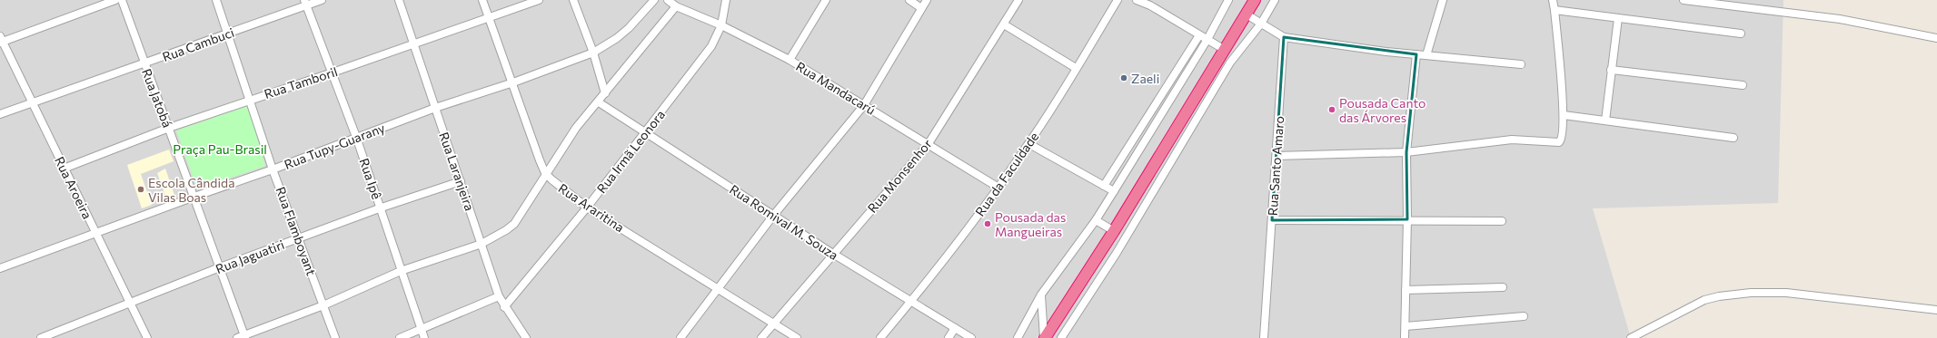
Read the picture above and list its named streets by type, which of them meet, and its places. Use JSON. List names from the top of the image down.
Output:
{
  "streets": {
    "street": [
      "Rua Cambuci",
      "Rua Tamboril",
      "Rua Mandacarú",
      "Rua Jatobá",
      "Rua Tupy-Guarany",
      "Rua Irmã Leonora",
      "Rua Santo Amaro",
      "Rua Laranjeira",
      "Rua da Faculdade",
      "Rua Monsenhor",
      "Rua Ipê",
      "Rua Aroeira",
      "Rua Araritina",
      "Rua Romival M. Souza",
      "Rua Flamboyant",
      "Rua Jaguatiri"
    ]
  },
  "crossings": [
    ["Rua Cambuci", "Rua Jatobá"],
    ["Rua Cambuci", "Rua Ipê"],
    ["Rua Cambuci", "Rua Aroeira"],
    ["Rua Cambuci", "Rua Flamboyant"],
    ["Rua Tamboril", "Rua Jatobá"],
    ["Rua Tamboril", "Rua Laranjeira"],
    ["Rua Tamboril", "Rua Ipê"],
    ["Rua Tamboril", "Rua Aroeira"],
    ["Rua Tamboril", "Rua Flamboyant"],
    ["Rua Mandacarú", "Rua Irmã Leonora"],
    ["Rua Mandacarú", "Rua da Faculdade"],
    ["Rua Mandacarú", "Rua Monsenhor"],
    ["Rua Jatobá", "Rua Tupy-Guarany"],
    ["Rua Jatobá", "Rua Jaguatiri"],
    ["Rua Tupy-Guarany", "Rua Laranjeira"],
    ["Rua Tupy-Guarany", "Rua Ipê"],
    ["Rua Tupy-Guarany", "Rua Aroeira"],
    ["Rua Tupy-Guarany", "Rua Flamboyant"],
    ["Rua Irmã Leonora", "Rua Laranjeira"],
    ["Rua Irmã Leonora", "Rua Araritina"],
    ["Rua Irmã Leonora", "Rua Romival M. Souza"],
    ["Rua Laranjeira", "Rua Jaguatiri"],
    ["Rua da Faculdade", "Rua Romival M. Souza"],
    ["Rua Monsenhor", "Rua Araritina"],
    ["Rua Monsenhor", "Rua Romival M. Souza"],
    ["Rua Ipê", "Rua Jaguatiri"],
    ["Rua Aroeira", "Rua Jaguatiri"],
    ["Rua Flamboyant", "Rua Jaguatiri"]
  ],
  "parks": ["Praça Pau-Brasil"],
  "places": [
    "Zaeli",
    "Pousada Canto das Árvores",
    "Escola Cândida Vilas Boas",
    "Pousada das Mangueiras"
  ]
}
